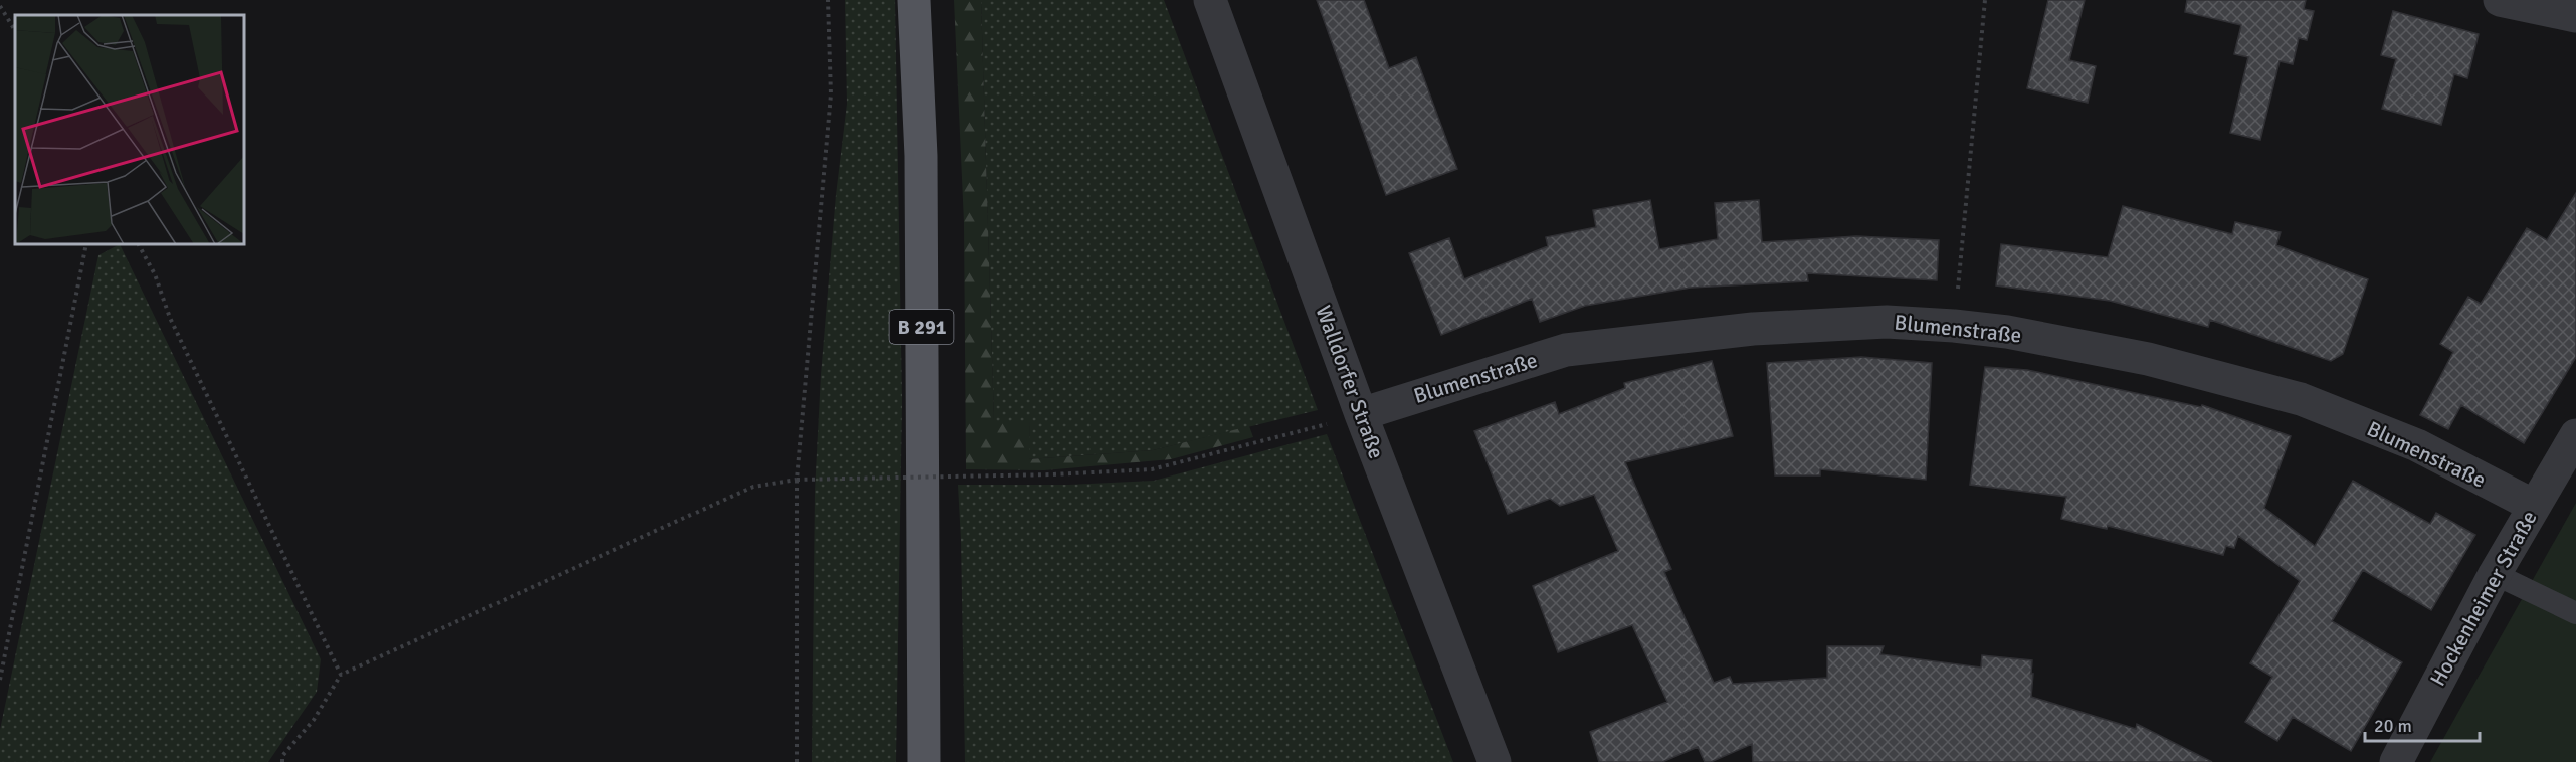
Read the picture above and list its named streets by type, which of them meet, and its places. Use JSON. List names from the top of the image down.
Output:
{
  "streets": {
    "main road": ["B 291"],
    "street": ["Blumenstraße", "Walldorfer Straße", "Hockenheimer Straße"]
  },
  "crossings": [
    ["Blumenstraße", "Walldorfer Straße"],
    ["Blumenstraße", "Hockenheimer Straße"]
  ],
  "scale_bar": "20 m"
}
